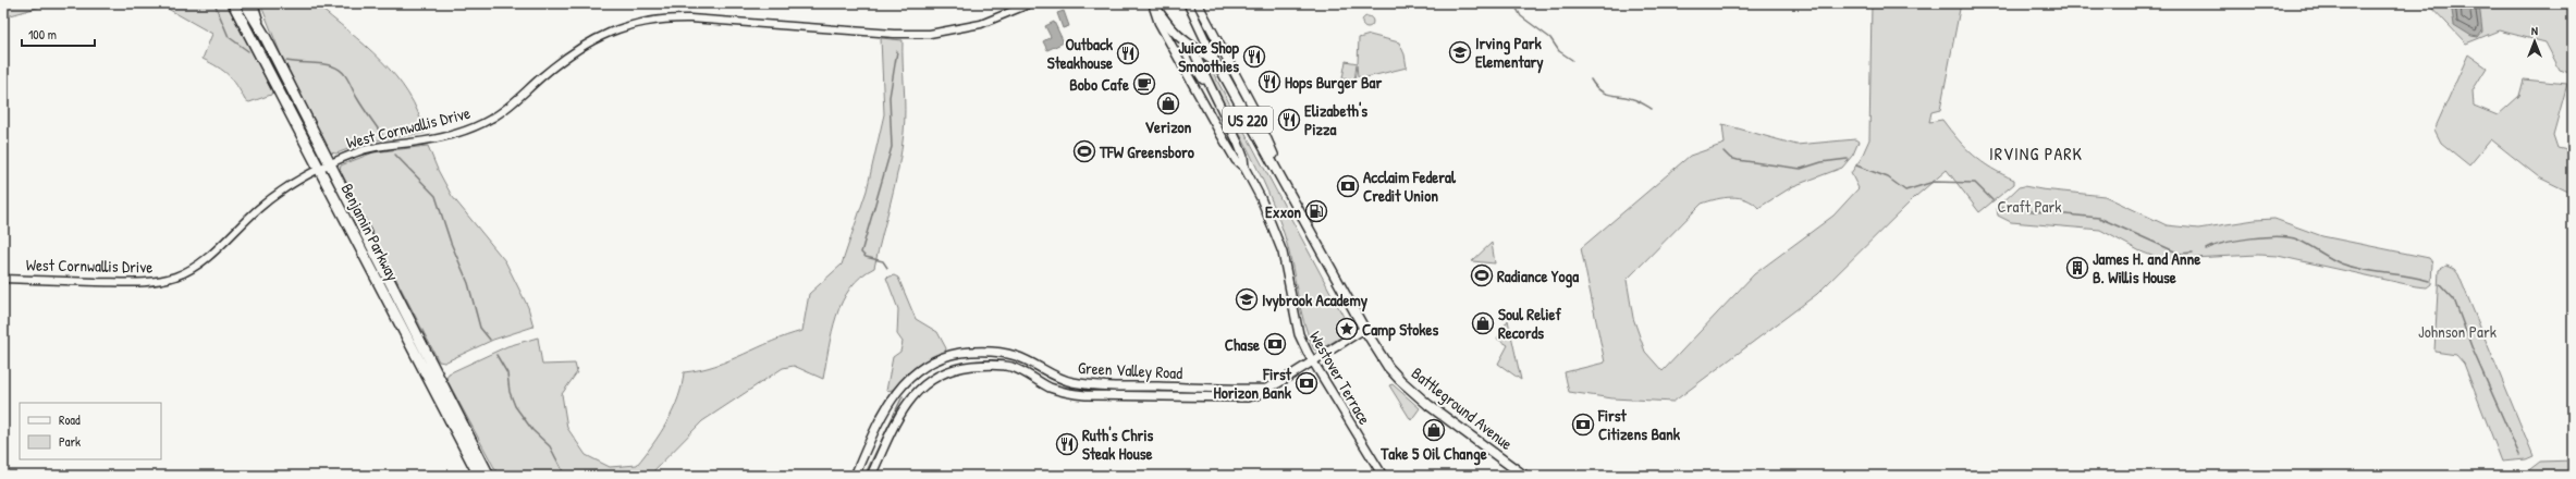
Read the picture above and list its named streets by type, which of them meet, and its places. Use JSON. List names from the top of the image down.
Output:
{
  "streets": {
    "highway": ["Benjamin Parkway"],
    "main road": [
      "US 220",
      "Green Valley Road",
      "Westover Terrace",
      "Battleground Avenue"
    ],
    "street": ["West Cornwallis Drive"]
  },
  "crossings": [
    ["West Cornwallis Drive", "Benjamin Parkway"],
    ["Green Valley Road", "Westover Terrace"],
    ["Green Valley Road", "Battleground Avenue"]
  ],
  "districts": ["IRVING PARK"],
  "parks": ["Craft Park", "Johnson Park"],
  "places": {
    "school or university": ["Irving Park Elementary", "Ivybrook Academy"],
    "restaurant": [
      "Outback Steakhouse",
      "Juice Shop Smoothies",
      "Hops Burger Bar",
      "Elizabeth's Pizza",
      "Ruth's Chris Steak House"
    ],
    "cafe": ["Bobo Cafe"],
    "shop": ["Verizon", "Soul Relief Records", "Take 5 Oil Change"],
    "sports": ["TFW Greensboro", "Radiance Yoga"],
    "bank": [
      "Acclaim Federal Credit Union",
      "Chase",
      "First Horizon Bank",
      "First Citizens Bank"
    ],
    "fuel station": ["Exxon"],
    "building": ["James H. and Anne B. Willis House"],
    "place": ["Camp Stokes"]
  },
  "legend": ["Road", "Park"],
  "scale_bar": "100 m",
  "north": "top"
}
